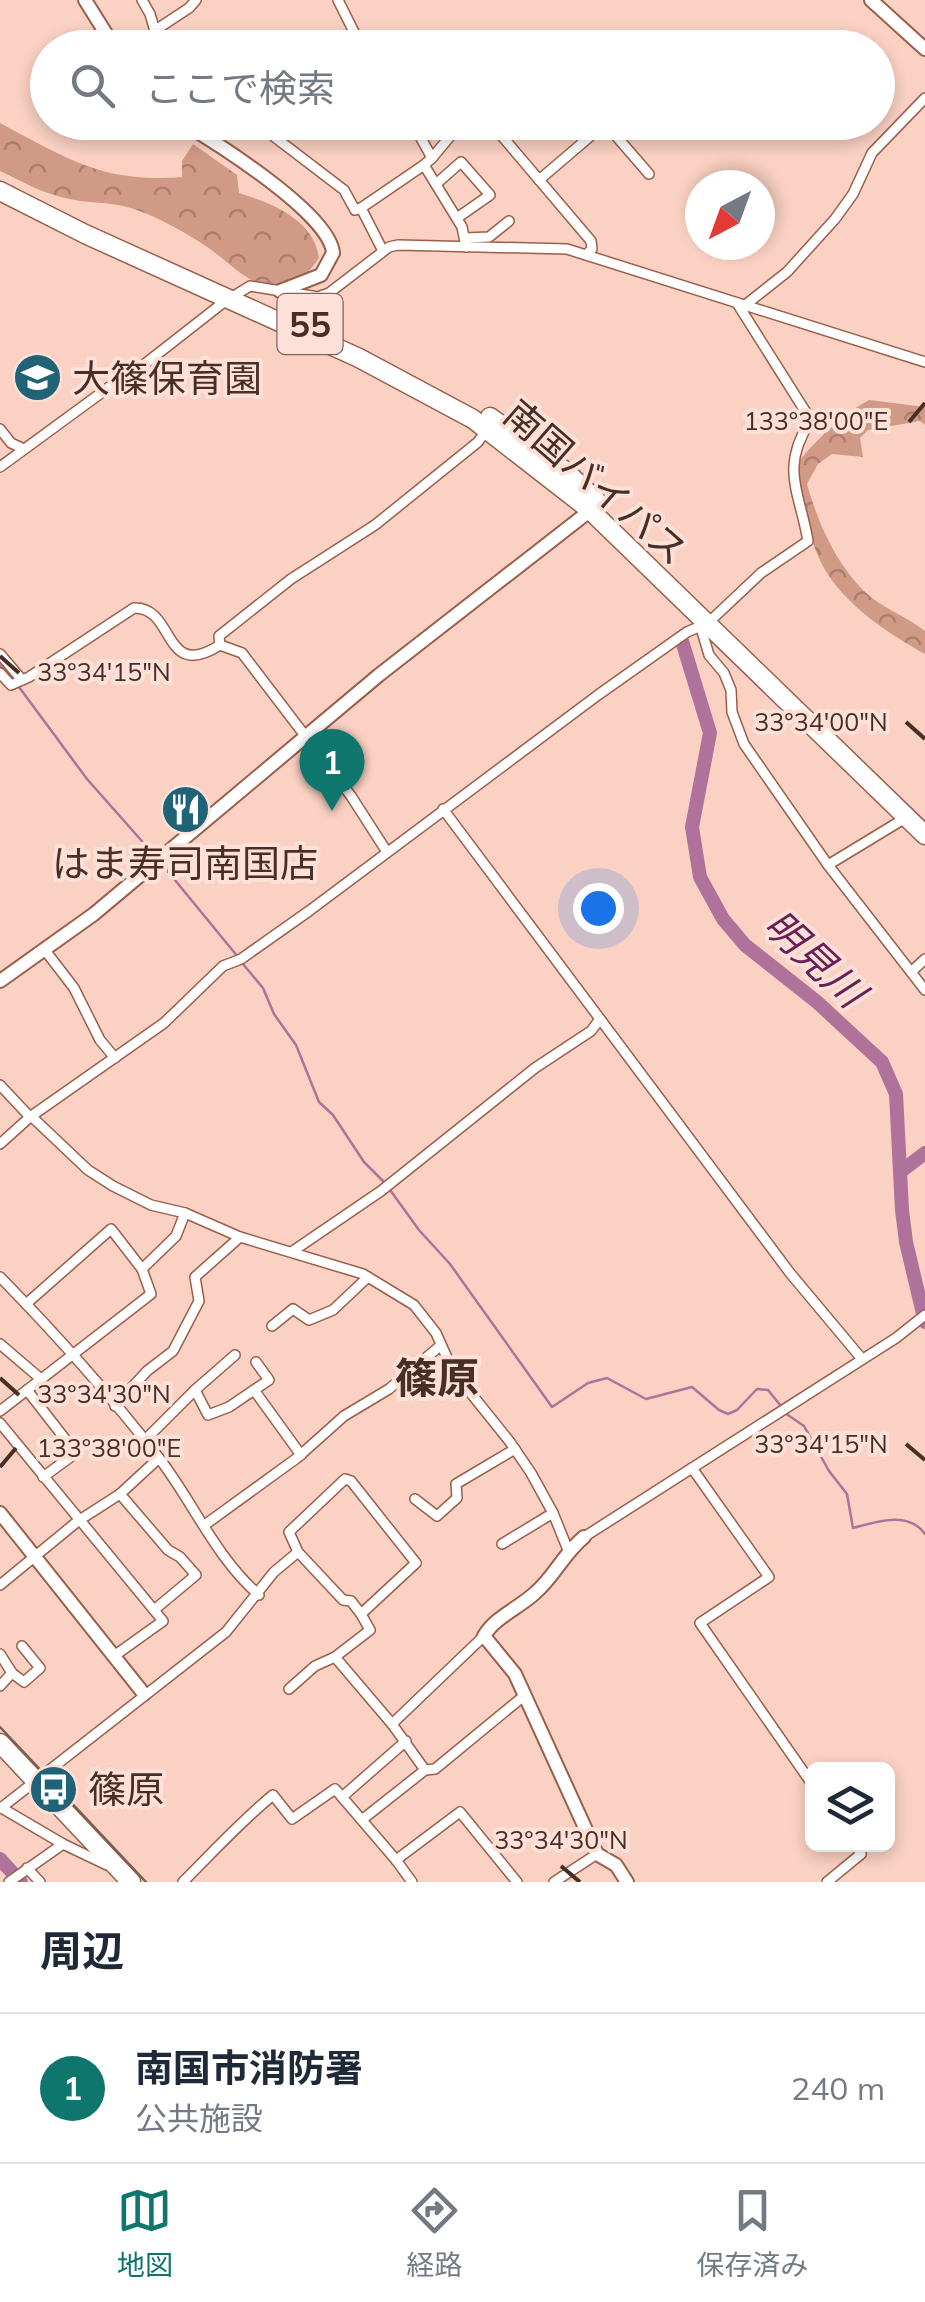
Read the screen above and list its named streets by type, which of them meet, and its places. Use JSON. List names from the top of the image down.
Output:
{
  "streets": {
    "highway": ["55", "南国バイパス"]
  },
  "districts": ["篠原"],
  "water": ["明見川"],
  "places": {
    "school or university": ["大篠保育園"],
    "restaurant": ["はま寿司南国店"],
    "bus stop": ["篠原"]
  },
  "north": "bottom left",
  "page": {
    "search": "ここで検索",
    "pins": "1",
    "heading": "周辺",
    "list": [
      {
        "mark": "1",
        "name": "南国市消防署",
        "note": "公共施設",
        "value": "240 m"
      }
    ],
    "nav": ["地図", "経路", "保存済み"]
  },
  "coordinates": [
    "133°38'00\"E",
    "33°34'15\"N",
    "33°34'00\"N",
    "33°34'30\"N"
  ]
}
